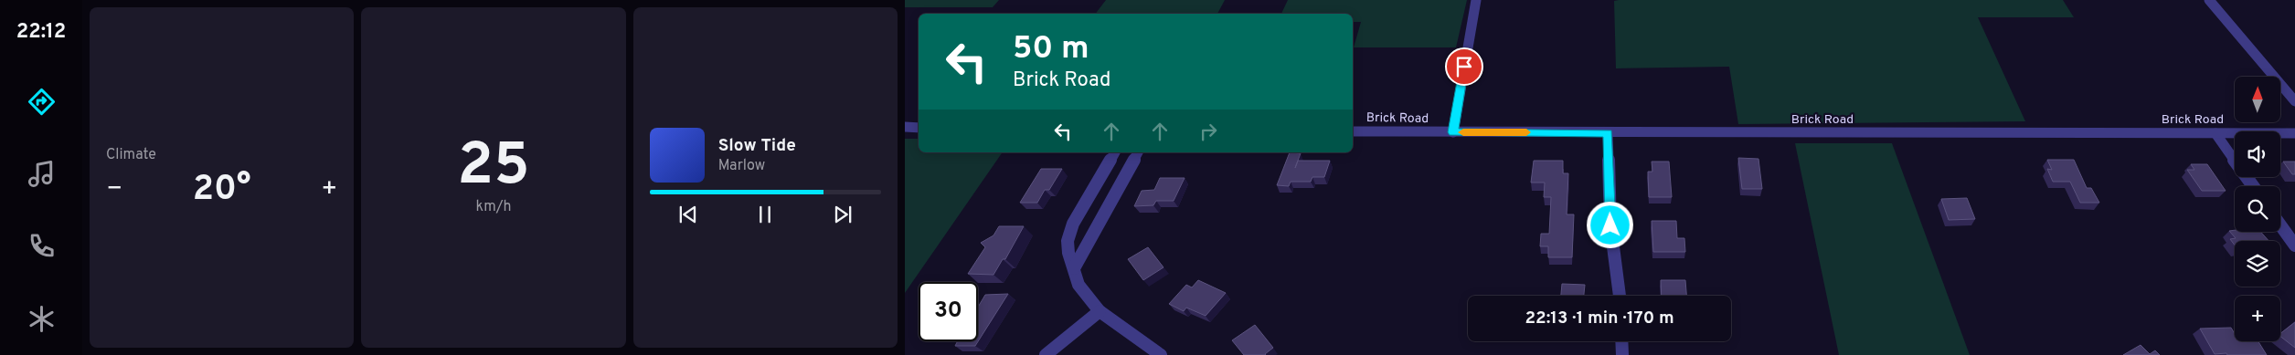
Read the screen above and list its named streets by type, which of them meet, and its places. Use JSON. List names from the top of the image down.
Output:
{
  "streets": {
    "street": ["Brick Road"]
  },
  "north": "top",
  "page": {
    "tabs": "22:12",
    "tile": [
      "Climate",
      ["25", "km/h"]
    ],
    "turn": ["50 m", "Brick Road"],
    "map_buttons": "+",
    "song": ["Slow Tide", "Marlow"],
    "heat": ["−", "20°", "+"],
    "limit": "30",
    "trip": "22:13 · 1 min · 170 m"
  }
}
